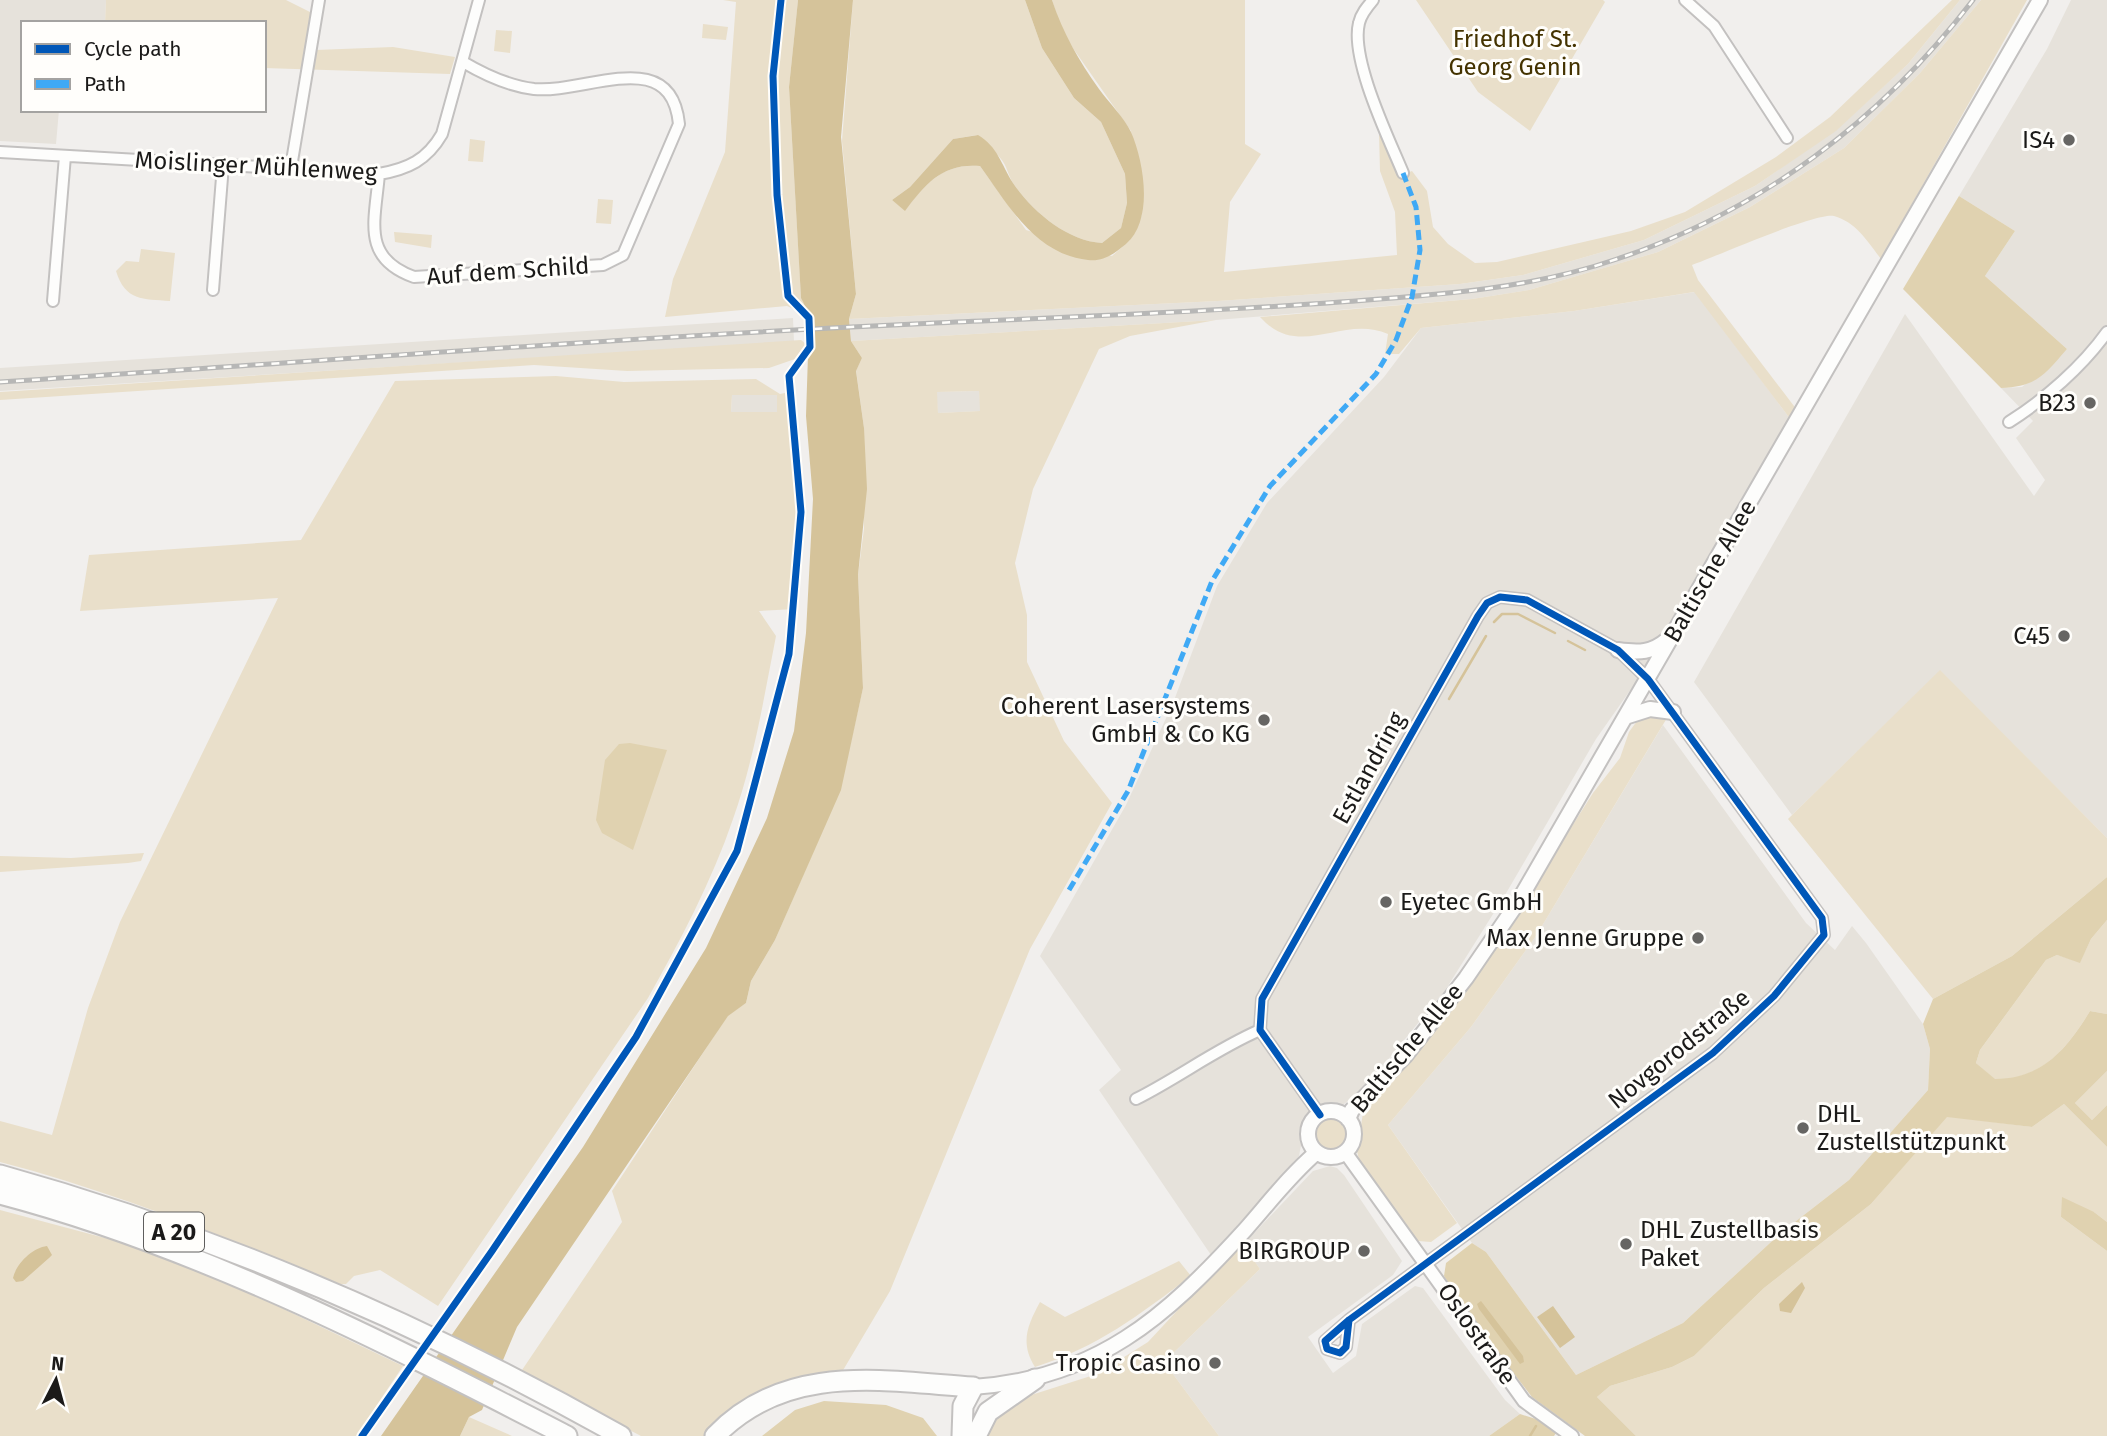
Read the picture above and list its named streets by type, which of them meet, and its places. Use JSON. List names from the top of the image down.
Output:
{
  "streets": {
    "highway": ["A 20"],
    "main road": ["Baltische Allee"],
    "street": [
      "Moislinger Mühlenweg",
      "Auf dem Schild",
      "Estlandring",
      "Novgorodstraße",
      "Oslostraße"
    ]
  },
  "crossings": [
    ["Moislinger Mühlenweg", "Auf dem Schild"],
    ["Baltische Allee", "Estlandring"],
    ["Baltische Allee", "Novgorodstraße"],
    ["Baltische Allee", "Oslostraße"],
    ["Estlandring", "Novgorodstraße"],
    ["Novgorodstraße", "Oslostraße"]
  ],
  "parks": ["Friedhof St. Georg Genin"],
  "places": [
    "IS4",
    "B23",
    "C45",
    "Coherent Lasersystems GmbH & Co KG",
    "Eyetec GmbH",
    "Max Jenne Gruppe",
    "DHL Zustellstützpunkt",
    "DHL Zustellbasis Paket",
    "BIRGROUP",
    "Tropic Casino"
  ],
  "legend": ["Cycle path", "Path"],
  "north": "top"
}
